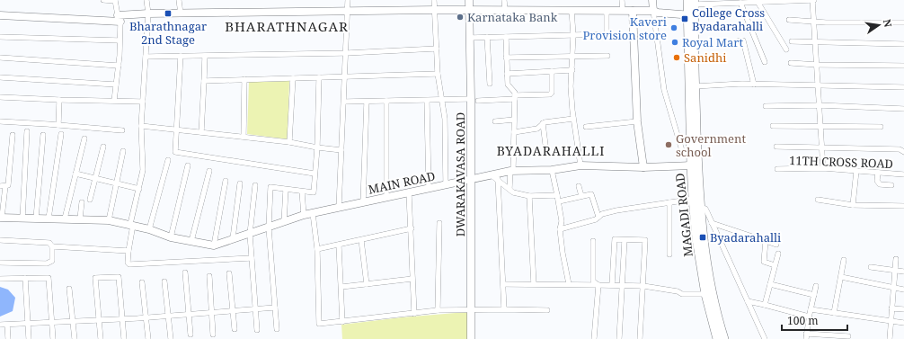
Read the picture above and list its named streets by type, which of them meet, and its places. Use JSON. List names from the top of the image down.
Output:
{
  "streets": {
    "main road": ["MAGADI ROAD"],
    "street": ["11TH CROSS ROAD", "DWARAKAVASA ROAD", "MAIN ROAD"]
  },
  "crossings": [
    ["DWARAKAVASA ROAD", "MAIN ROAD"],
    ["MAIN ROAD", "MAGADI ROAD"]
  ],
  "districts": ["BHARATHNAGAR", "BYADARAHALLI"],
  "places": {
    "transit": ["Bharathnagar 2nd Stage", "College Cross Byadarahalli", "Byadarahalli"],
    "other": [
      "Karnataka Bank",
      "Kaveri Provision store",
      "Royal Mart",
      "Sanidhi",
      "Government school"
    ]
  },
  "scale_bar": "100 m",
  "north": "right"
}
